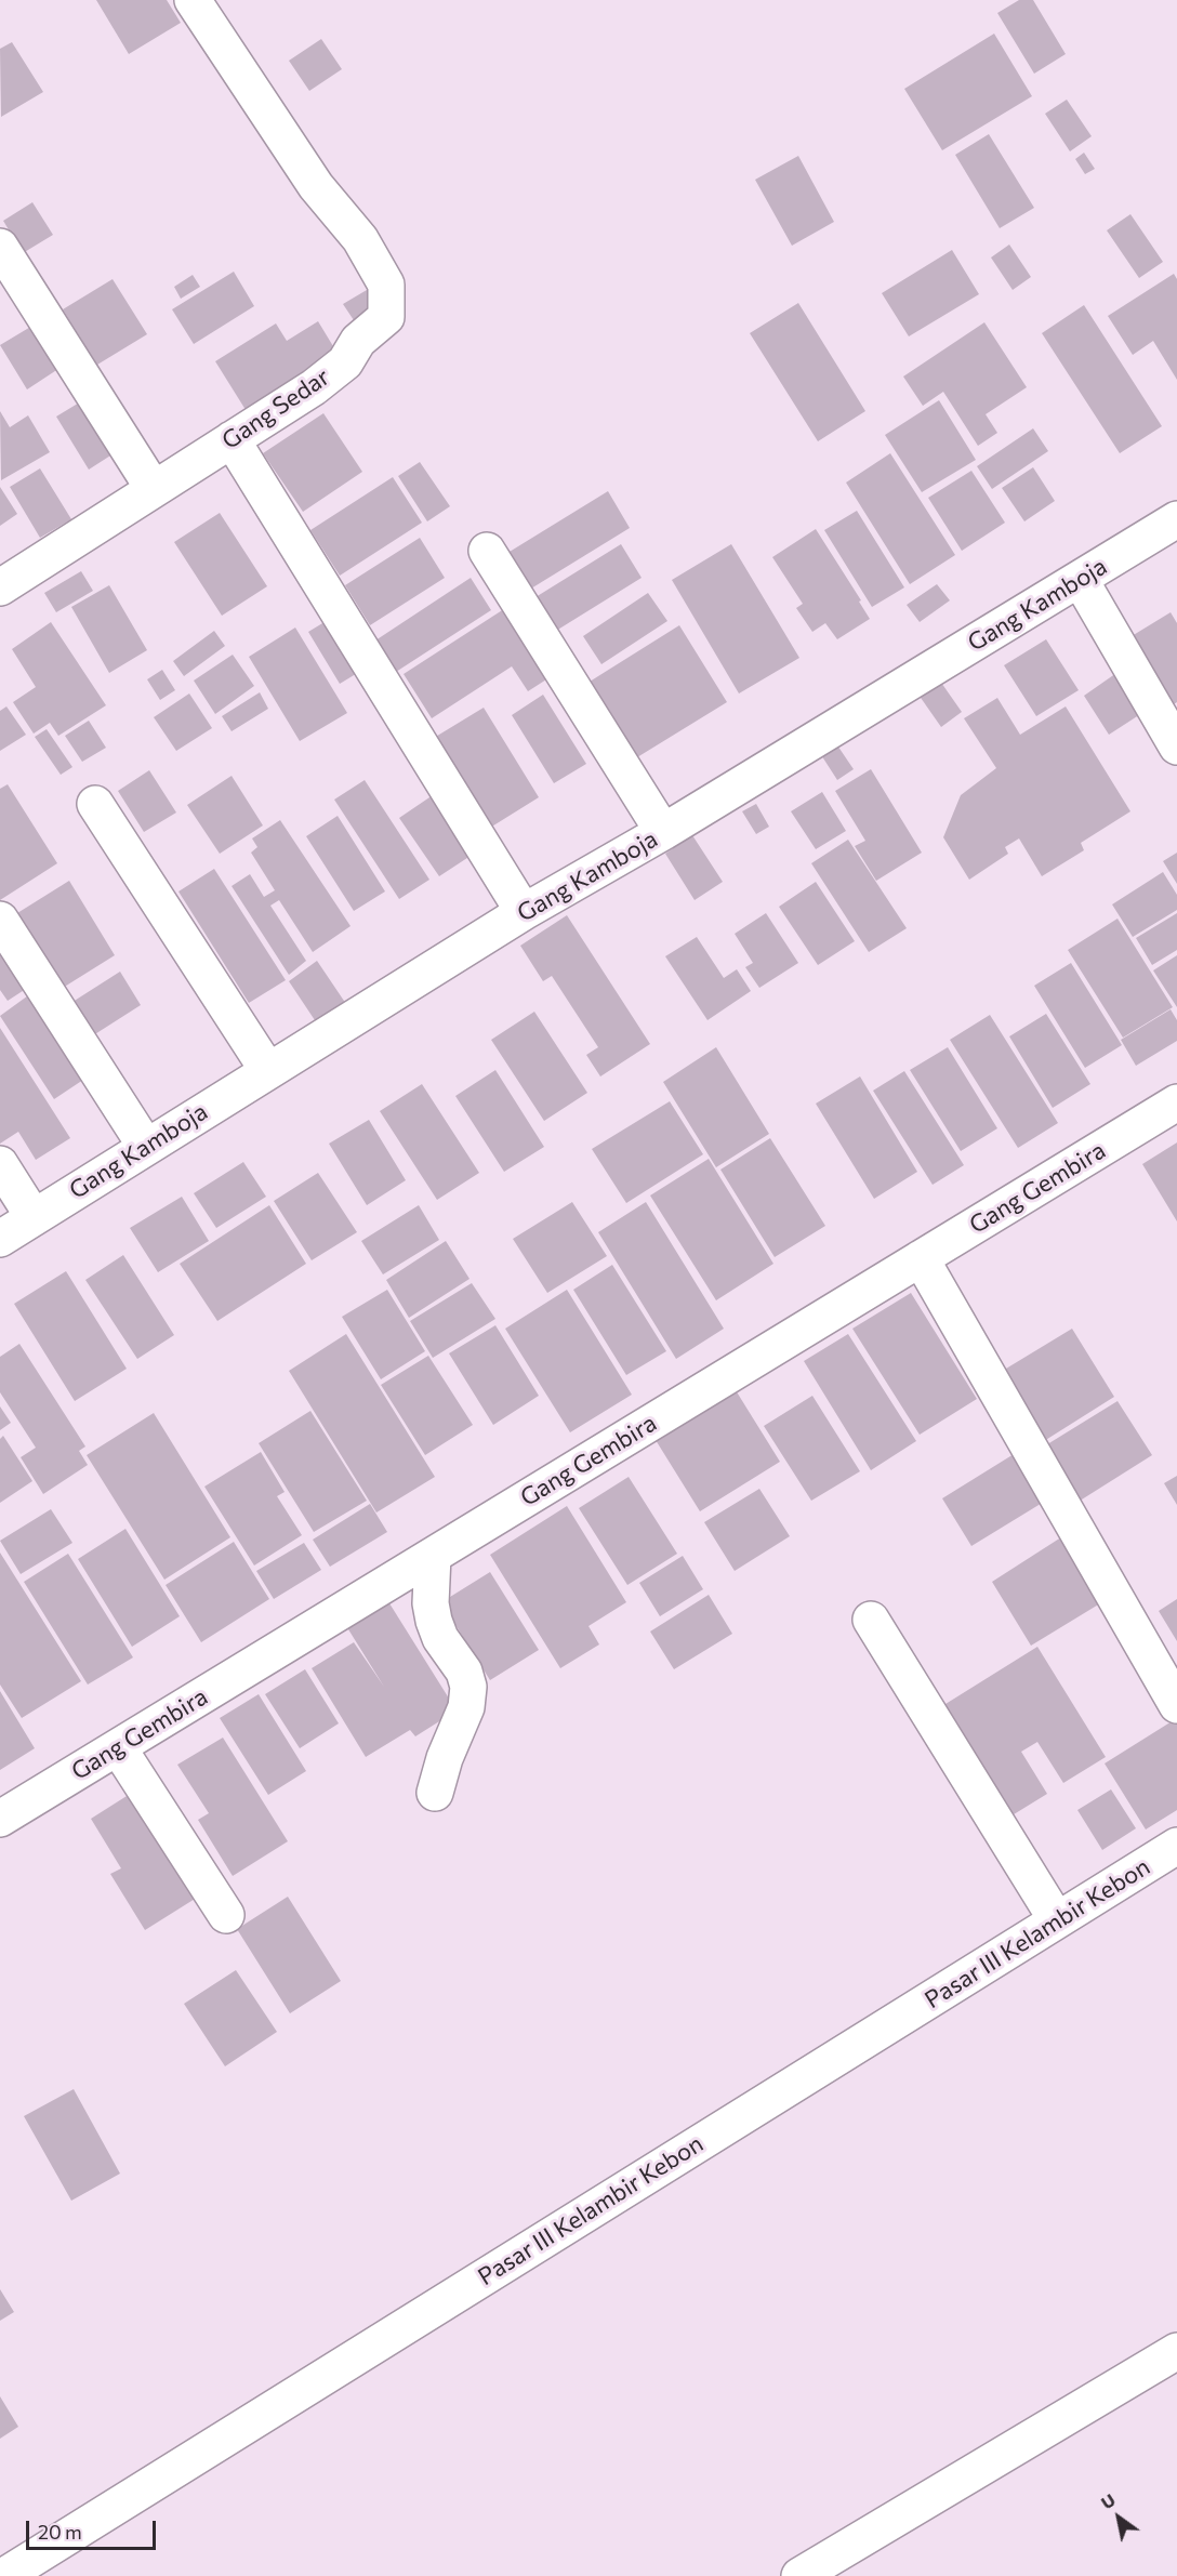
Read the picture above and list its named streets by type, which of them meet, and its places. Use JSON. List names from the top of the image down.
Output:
{
  "streets": {
    "street": [
      "Gang Sedar",
      "Gang Kamboja",
      "Gang Gembira",
      "Pasar III Kelambir Kebon"
    ]
  },
  "scale_bar": "20 m",
  "north": "top left"
}
